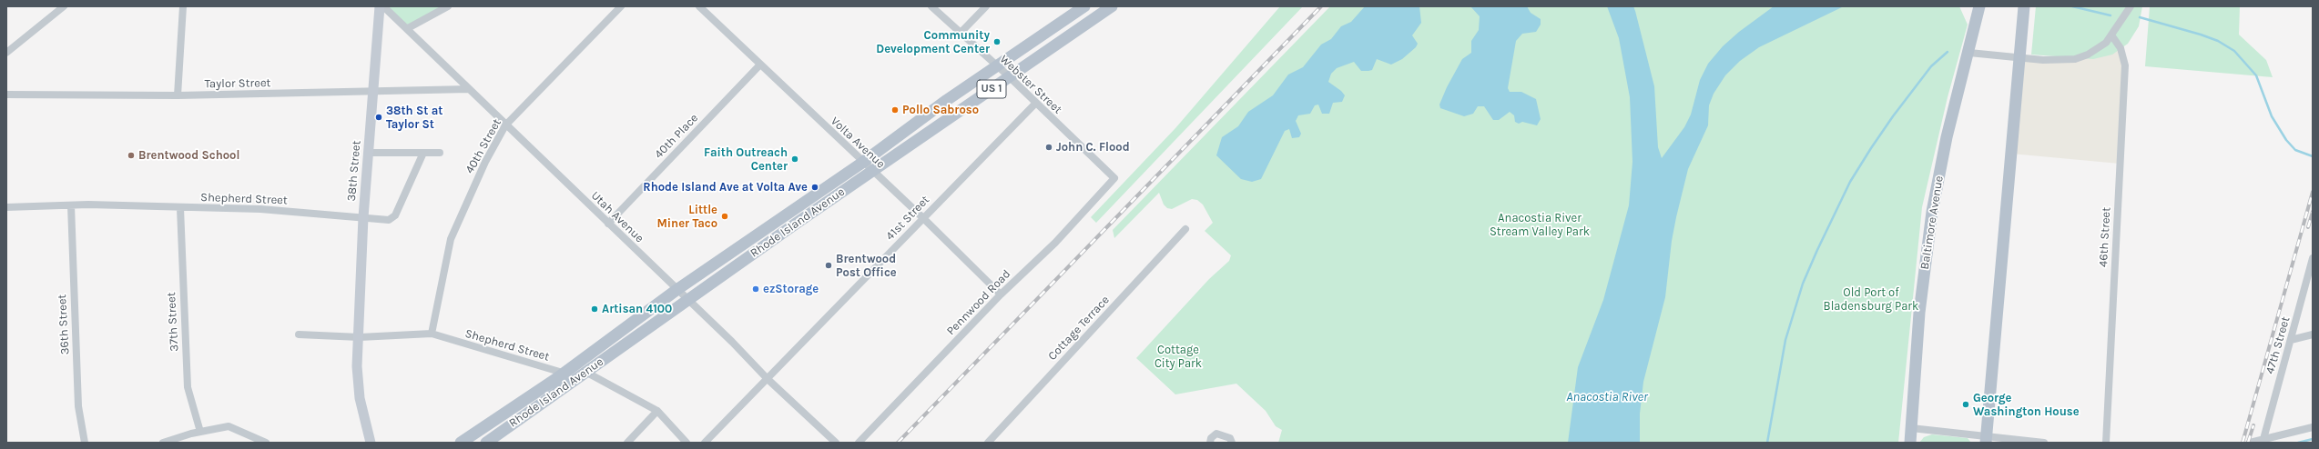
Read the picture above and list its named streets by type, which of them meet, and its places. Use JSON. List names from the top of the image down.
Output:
{
  "streets": {
    "main road": [
      "US 1",
      "38th Street",
      "Rhode Island Avenue",
      "Baltimore Avenue"
    ],
    "street": [
      "Taylor Street",
      "Webster Street",
      "40th Place",
      "Volta Avenue",
      "40th Street",
      "Shepherd Street",
      "Utah Avenue",
      "41st Street",
      "46th Street",
      "Pennwood Road",
      "37th Street",
      "36th Street",
      "Cottage Terrace",
      "47th Street"
    ]
  },
  "crossings": [
    ["Taylor Street", "38th Street"],
    ["Taylor Street", "Utah Avenue"],
    ["Webster Street", "41st Street"],
    ["Webster Street", "Rhode Island Avenue"],
    ["Webster Street", "Pennwood Road"],
    ["40th Place", "Volta Avenue"],
    ["40th Place", "Utah Avenue"],
    ["Volta Avenue", "41st Street"],
    ["Volta Avenue", "Rhode Island Avenue"],
    ["Volta Avenue", "Pennwood Road"],
    ["40th Street", "Shepherd Street"],
    ["40th Street", "Utah Avenue"],
    ["38th Street", "Shepherd Street"],
    ["Shepherd Street", "Rhode Island Avenue"],
    ["Shepherd Street", "37th Street"],
    ["Shepherd Street", "36th Street"],
    ["Utah Avenue", "41st Street"],
    ["Utah Avenue", "Rhode Island Avenue"]
  ],
  "water": ["Anacostia River"],
  "parks": ["Anacostia River Stream Valley Park", "Old Port of Bladensburg Park", "Cottage City Park"],
  "places": [
    "Community Development Center",
    "Pollo Sabroso",
    "38th St at Taylor St",
    "John C. Flood",
    "Brentwood School",
    "Faith Outreach Center",
    "Rhode Island Ave at Volta Ave",
    "Little Miner Taco",
    "Brentwood Post Office",
    "ezStorage",
    "Artisan 4100",
    "George Washington House"
  ]
}
